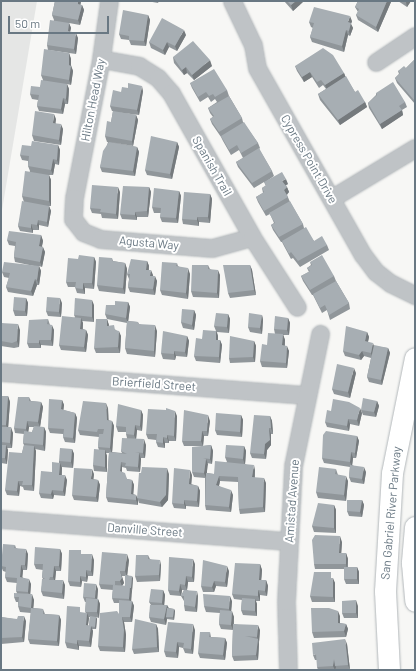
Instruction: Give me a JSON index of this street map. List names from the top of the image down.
{
  "streets": {
    "main road": ["San Gabriel River Parkway"],
    "street": [
      "Hilton Head Way",
      "Cypress Point Drive",
      "Spanish Trail",
      "Agusta Way",
      "Brierfield Street",
      "Amistad Avenue",
      "Danville Street"
    ]
  },
  "crossings": [
    ["Hilton Head Way", "Spanish Trail"],
    ["Hilton Head Way", "Agusta Way"],
    ["Spanish Trail", "Agusta Way"],
    ["Brierfield Street", "Amistad Avenue"],
    ["Amistad Avenue", "Danville Street"]
  ],
  "scale_bar": "50 m"
}
